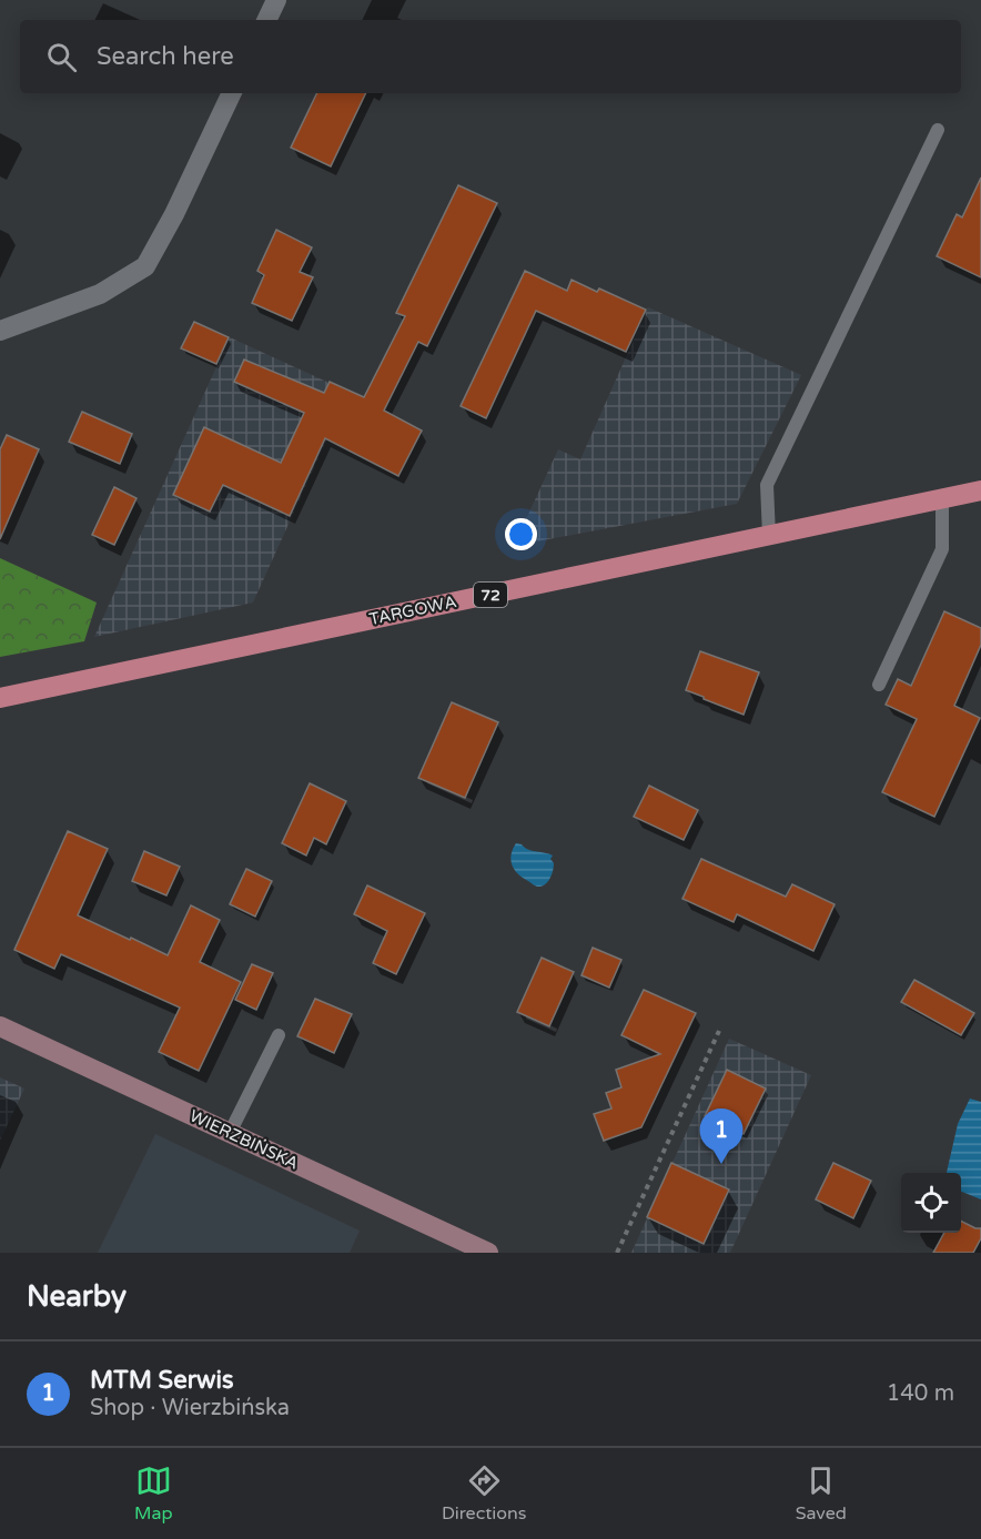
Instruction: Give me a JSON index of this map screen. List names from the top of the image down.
{
  "streets": {
    "main road": ["72", "TARGOWA"],
    "street": ["WIERZBIŃSKA"]
  },
  "page": {
    "search": "Search here",
    "pins": "1",
    "heading": "Nearby",
    "list": [
      {
        "mark": "1",
        "name": "MTM Serwis",
        "note": "Shop · Wierzbińska",
        "value": "140 m"
      }
    ],
    "nav": ["Map", "Directions", "Saved"]
  }
}
